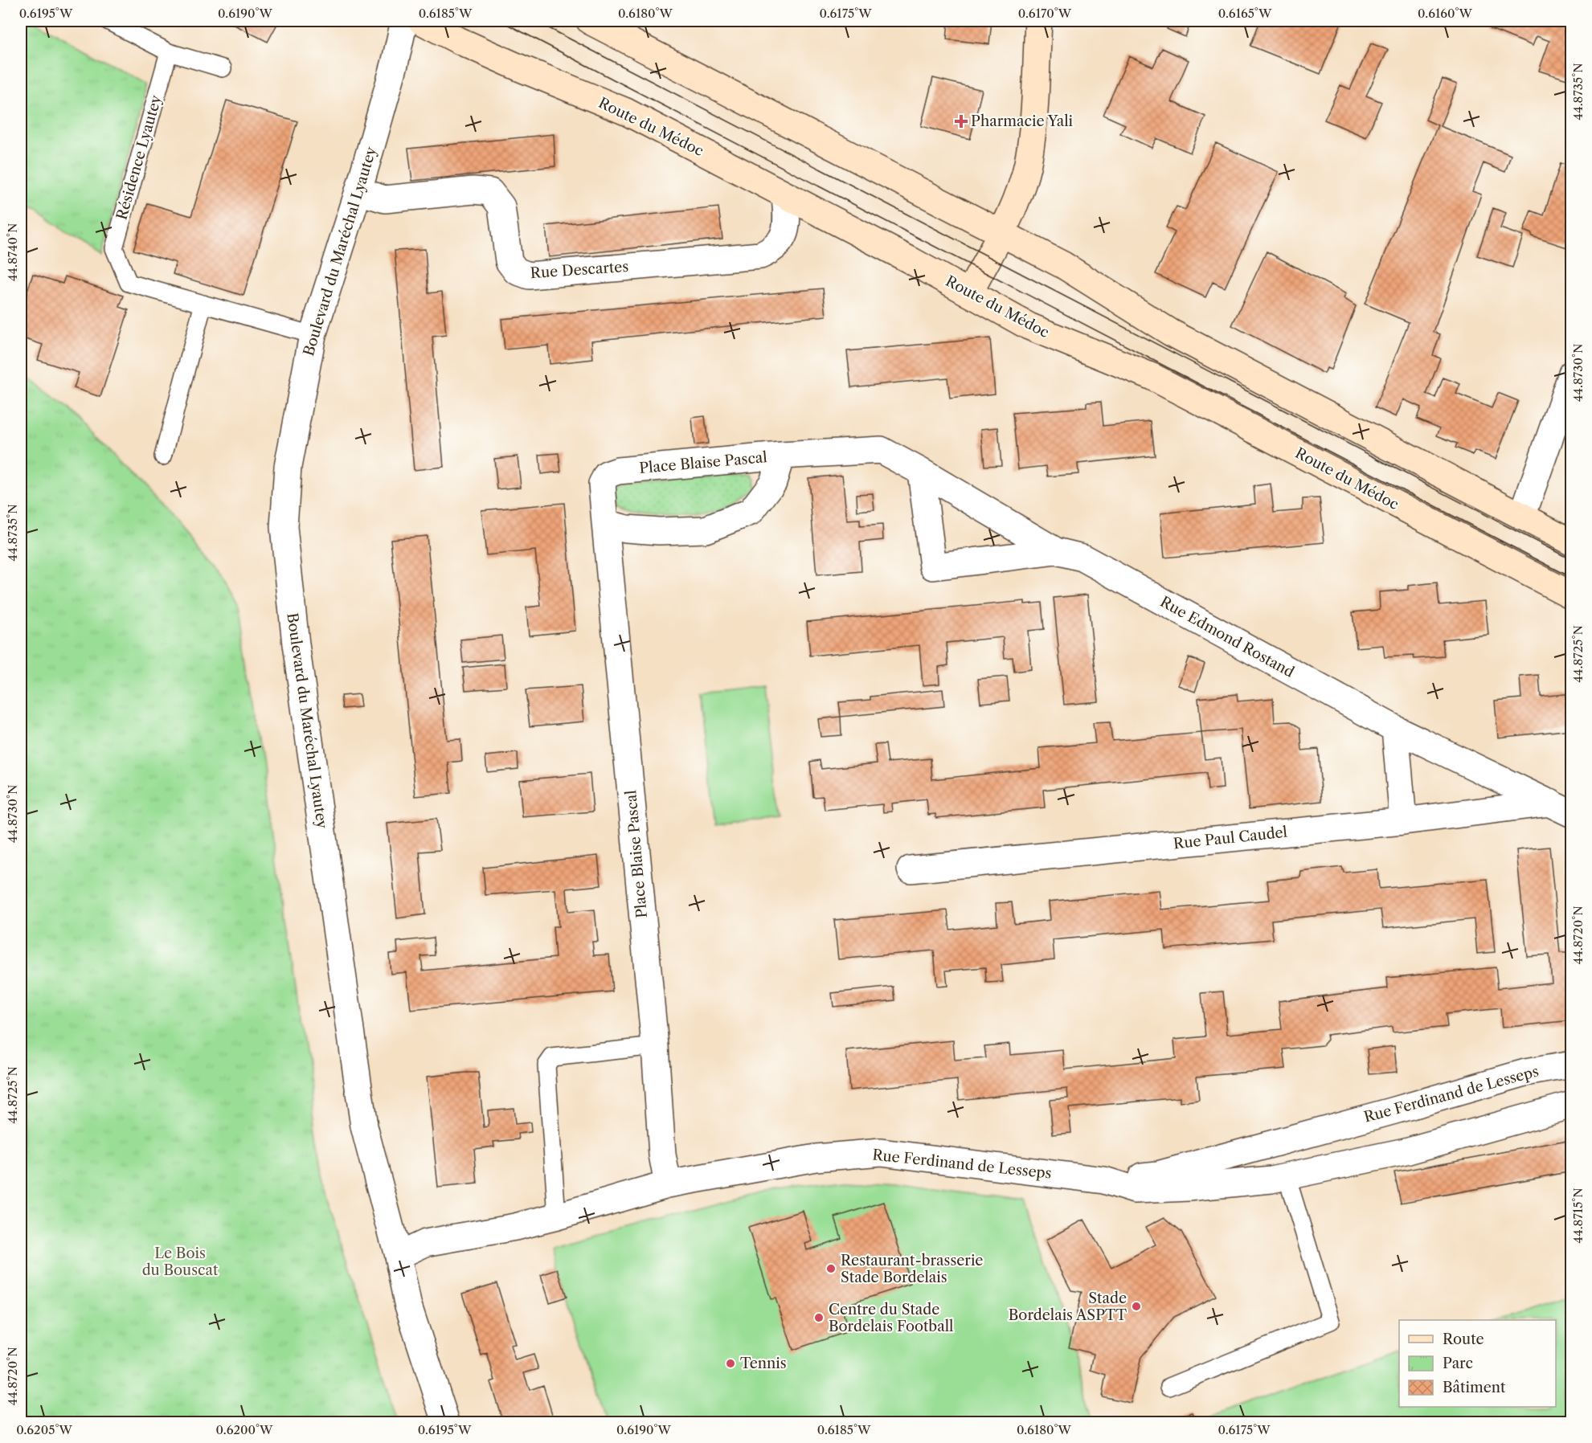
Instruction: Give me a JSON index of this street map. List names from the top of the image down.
{
  "streets": {
    "main road": ["Route du Médoc"],
    "street": [
      "Boulevard du Maréchal Lyautey",
      "Rue Descartes",
      "Place Blaise Pascal",
      "Rue Edmond Rostand",
      "Rue Paul Caudel",
      "Rue Ferdinand de Lesseps"
    ],
    "lane": ["Résidence Lyautey"]
  },
  "crossings": [
    ["Route du Médoc", "Rue Descartes"],
    ["Résidence Lyautey", "Boulevard du Maréchal Lyautey"],
    ["Boulevard du Maréchal Lyautey", "Rue Descartes"],
    ["Boulevard du Maréchal Lyautey", "Rue Ferdinand de Lesseps"],
    ["Place Blaise Pascal", "Rue Edmond Rostand"],
    ["Place Blaise Pascal", "Rue Ferdinand de Lesseps"],
    ["Rue Edmond Rostand", "Rue Paul Caudel"]
  ],
  "parks": ["Le Bois du Bouscat"],
  "places": {
    "health": ["Pharmacie Yali"],
    "other": [
      "Restaurant-brasserie Stade Bordelais",
      "Stade Bordelais ASPTT",
      "Centre du Stade Bordelais Football",
      "Tennis"
    ]
  },
  "legend": ["Route", "Parc", "Bâtiment"],
  "coordinates": [
    "0.6195°W",
    "0.6190°W",
    "0.6185°W",
    "0.6180°W",
    "0.6175°W",
    "0.6170°W",
    "0.6165°W",
    "0.6160°W",
    "44.8735°N",
    "44.8740°N",
    "44.8730°N",
    "44.8725°N",
    "44.8720°N",
    "44.8715°N",
    "0.6205°W",
    "0.6200°W"
  ]
}
